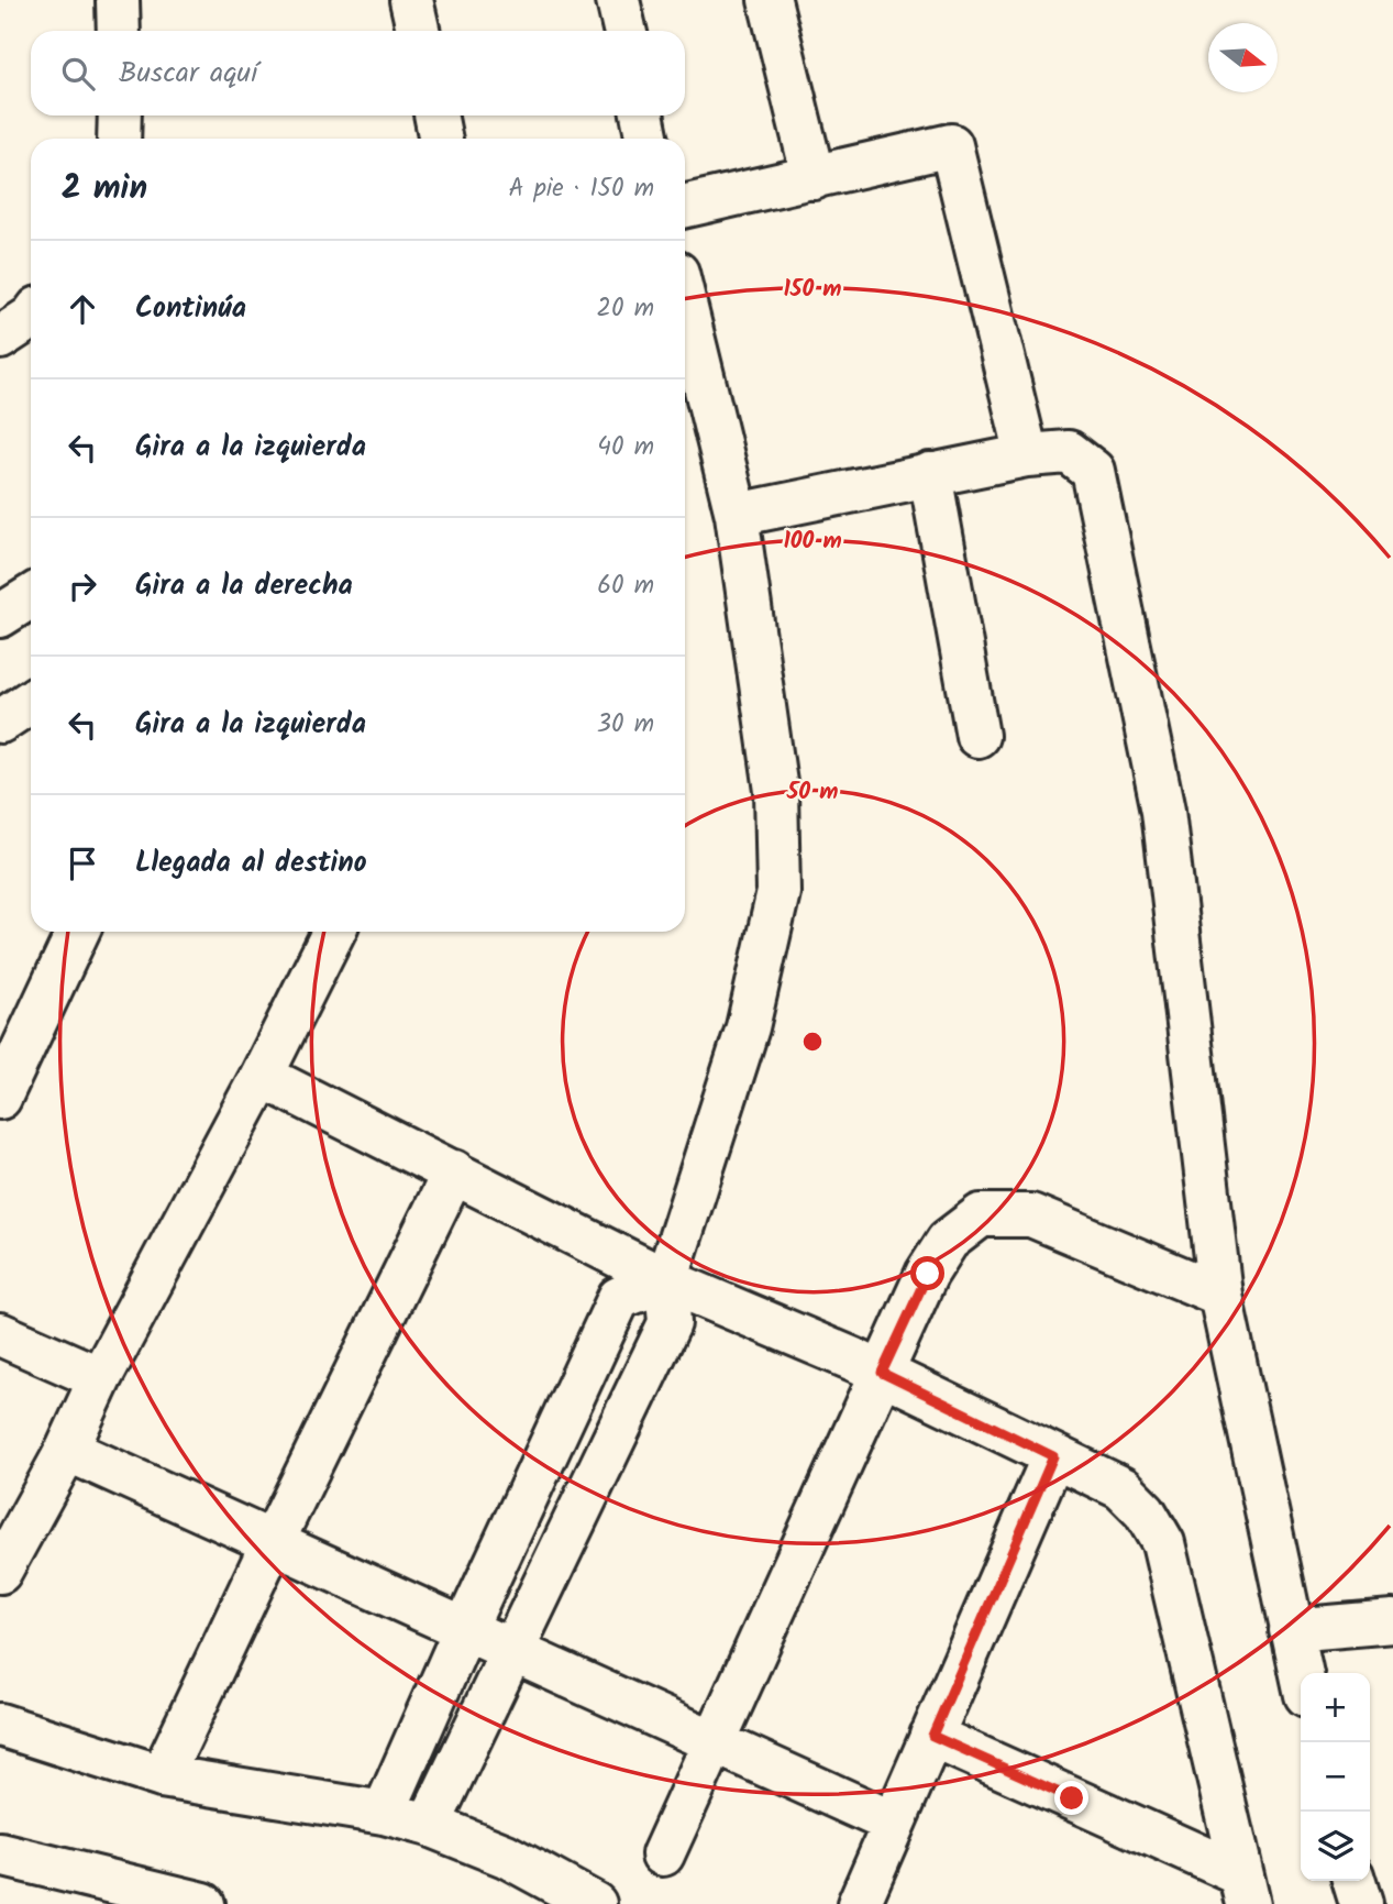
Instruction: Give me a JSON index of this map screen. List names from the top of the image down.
{
  "north": "right",
  "page": {
    "search": "Buscar aquí",
    "heading": ["2 min", "A pie · 150 m"],
    "list": [
      ["Continúa", "20 m"],
      ["Gira a la izquierda", "40 m"],
      ["Gira a la derecha", "60 m"],
      ["Gira a la izquierda", "30 m"],
      "Llegada al destino"
    ],
    "map_buttons": ["+", "−"]
  },
  "rings": ["150 m", "100 m", "50 m"]
}
